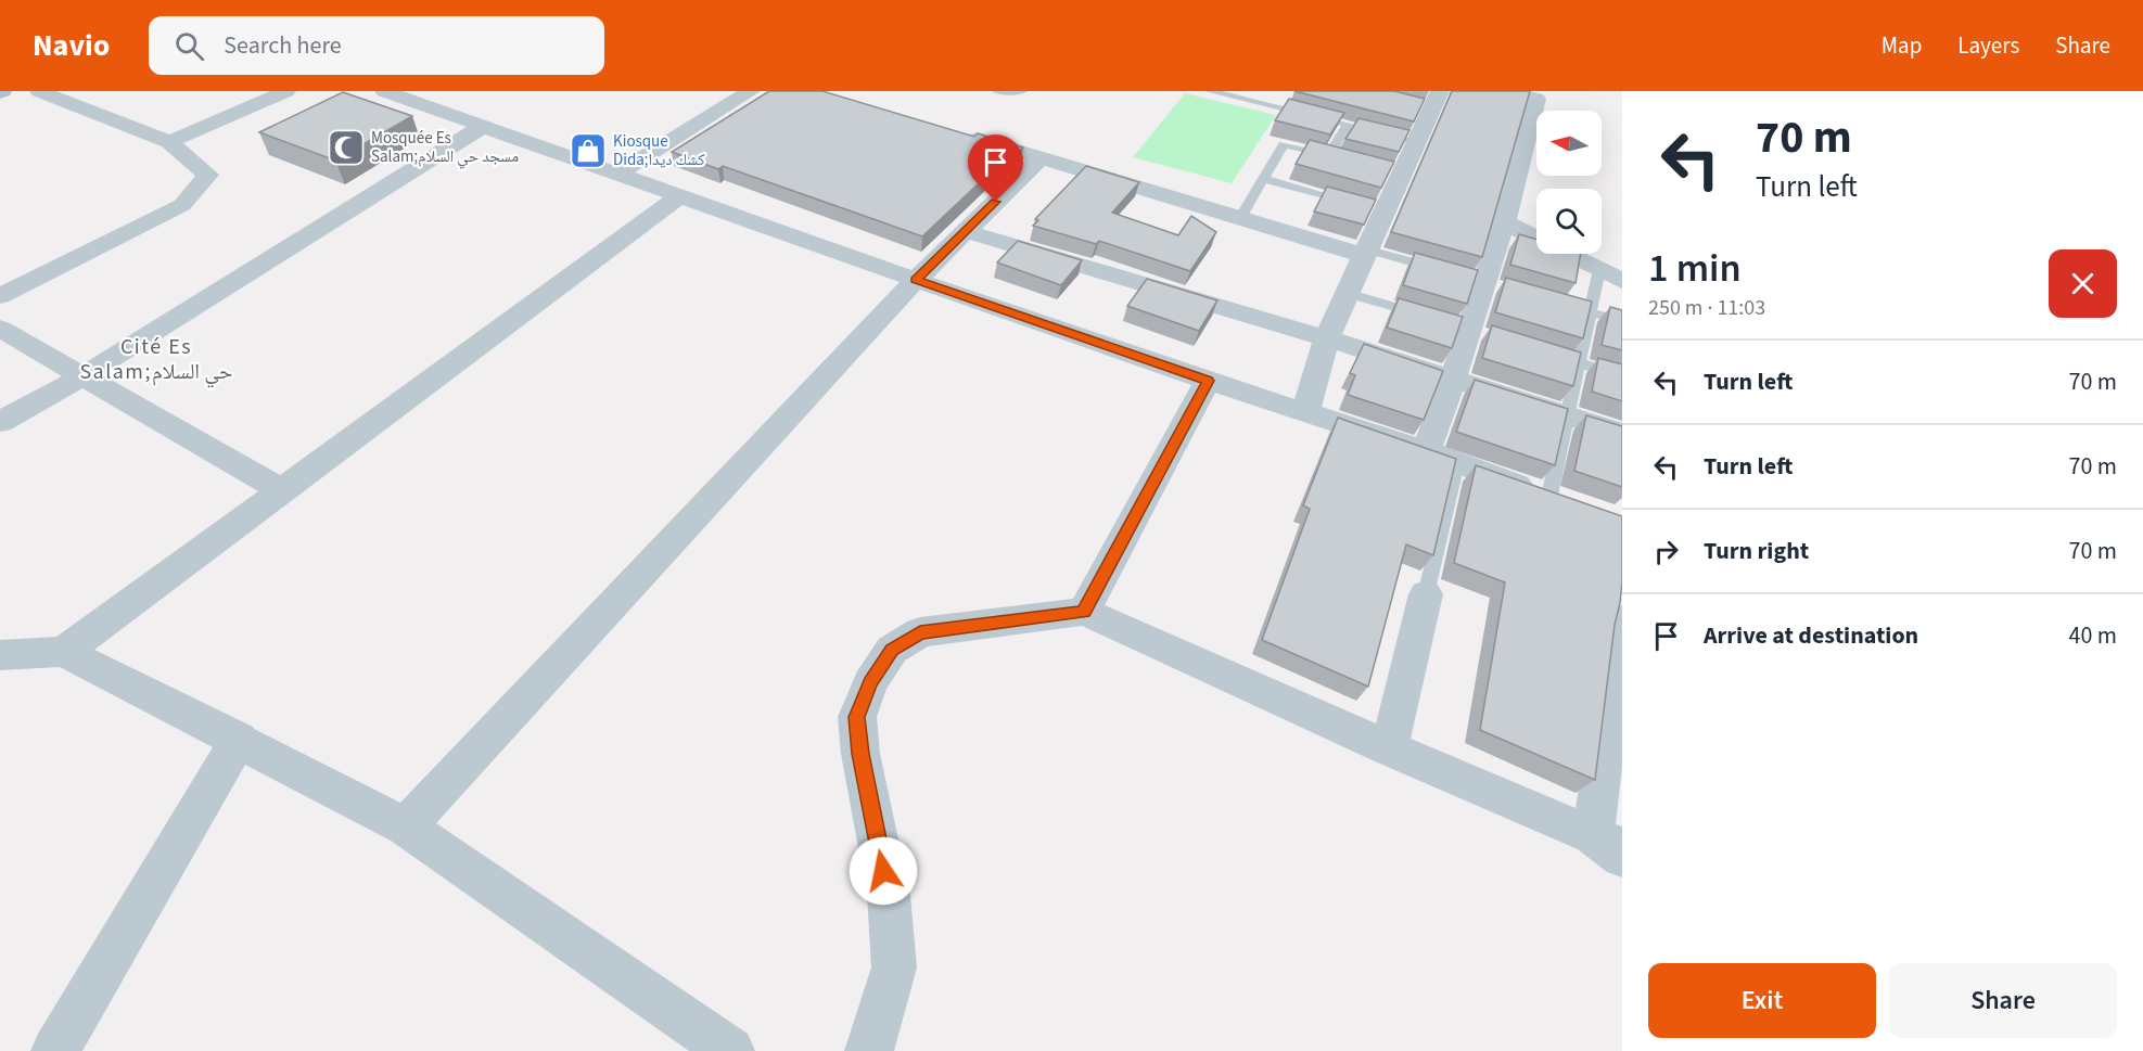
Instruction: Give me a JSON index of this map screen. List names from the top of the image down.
{
  "districts": ["Cité Es Salam;حي السلام"],
  "places": {
    "mosque": ["Mosquée Es Salam;مسجد حي السلام"],
    "shop": ["Kiosque Dida;كشك ديدا"]
  },
  "north": "left",
  "page": {
    "header": "Navio",
    "search": "Search here",
    "nav": ["Map", "Layers", "Share"],
    "turn": ["70 m", "Turn left"],
    "heading": ["1 min", "250 m · 11:03"],
    "list": [
      {
        "name": "Turn left",
        "value": "70 m"
      },
      {
        "name": "Turn left",
        "value": "70 m"
      },
      {
        "name": "Turn right",
        "value": "70 m"
      },
      {
        "name": "Arrive at destination",
        "value": "40 m"
      }
    ],
    "buttons": ["Exit", "Share"]
  }
}
